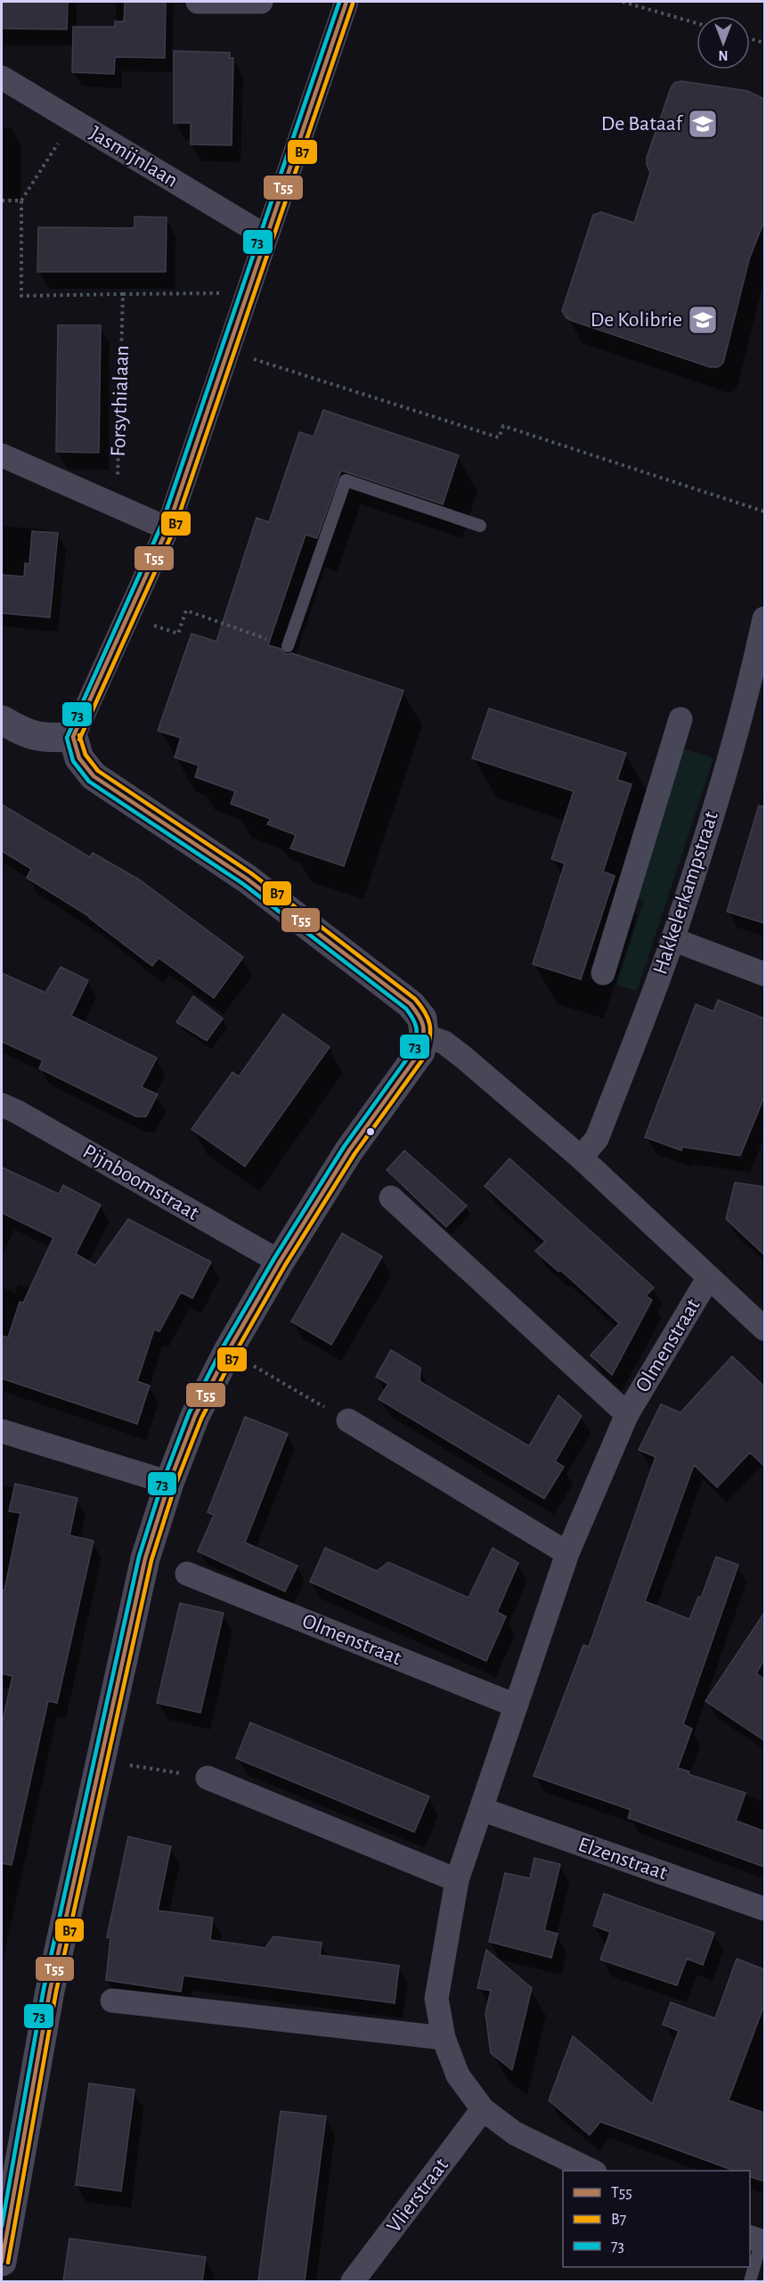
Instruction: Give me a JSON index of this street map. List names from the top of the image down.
{
  "streets": {
    "street": [
      "Jasmijnlaan",
      "Hakkelerkampstraat",
      "Pijnboomstraat",
      "Olmenstraat",
      "Elzenstraat",
      "Vlierstraat"
    ],
    "path": ["Forsythialaan"]
  },
  "crossings": [
    ["Olmenstraat", "Elzenstraat"],
    ["Olmenstraat", "Vlierstraat"]
  ],
  "places": {
    "school or university": ["De Bataaf", "De Kolibrie"]
  },
  "lines": ["transit line T55", "transit line 73", "transit line B7"],
  "legend": ["T55", "B7", "73"],
  "north": "bottom"
}
